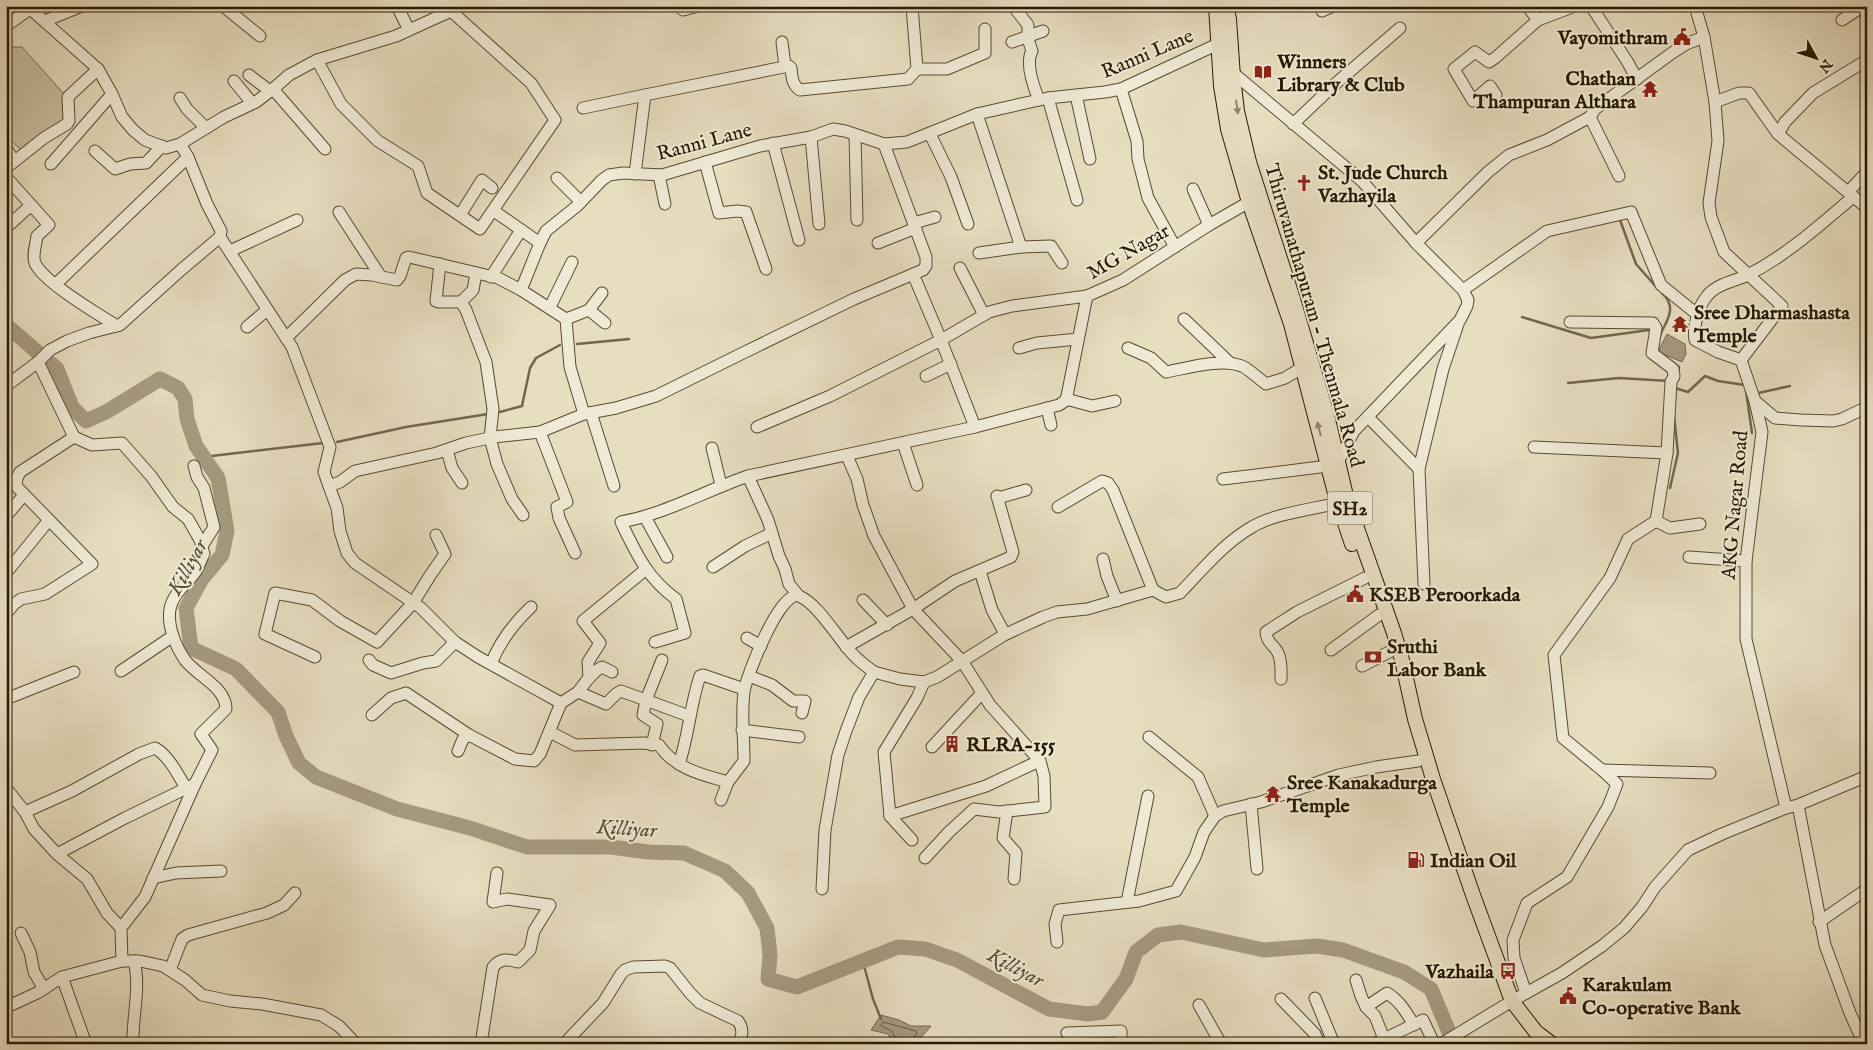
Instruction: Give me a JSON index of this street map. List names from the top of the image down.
{
  "streets": {
    "main road": ["Thiruvanathapuram - Thenmala Road", "SH2"],
    "street": ["Ranni Lane", "MG Nagar", "AKG Nagar Road"]
  },
  "crossings": [
    ["Ranni Lane", "Thiruvanathapuram - Thenmala Road"],
    ["MG Nagar", "Thiruvanathapuram - Thenmala Road"]
  ],
  "water": ["Killiyar"],
  "places": {
    "public building": ["Vayomithram", "KSEB Peroorkada", "Karakulam Co-operative Bank"],
    "library": ["Winners Library & Club"],
    "temple": ["Chathan Thampuran Althara", "Sree Dharmashasta Temple", "Sree Kanakadurga Temple"],
    "church": ["St. Jude Church Vazhayila"],
    "bank": ["Sruthi Labor Bank"],
    "building": ["RLRA-155"],
    "fuel station": ["Indian Oil"],
    "bus stop": ["Vazhaila"]
  },
  "north": "bottom right"
}
